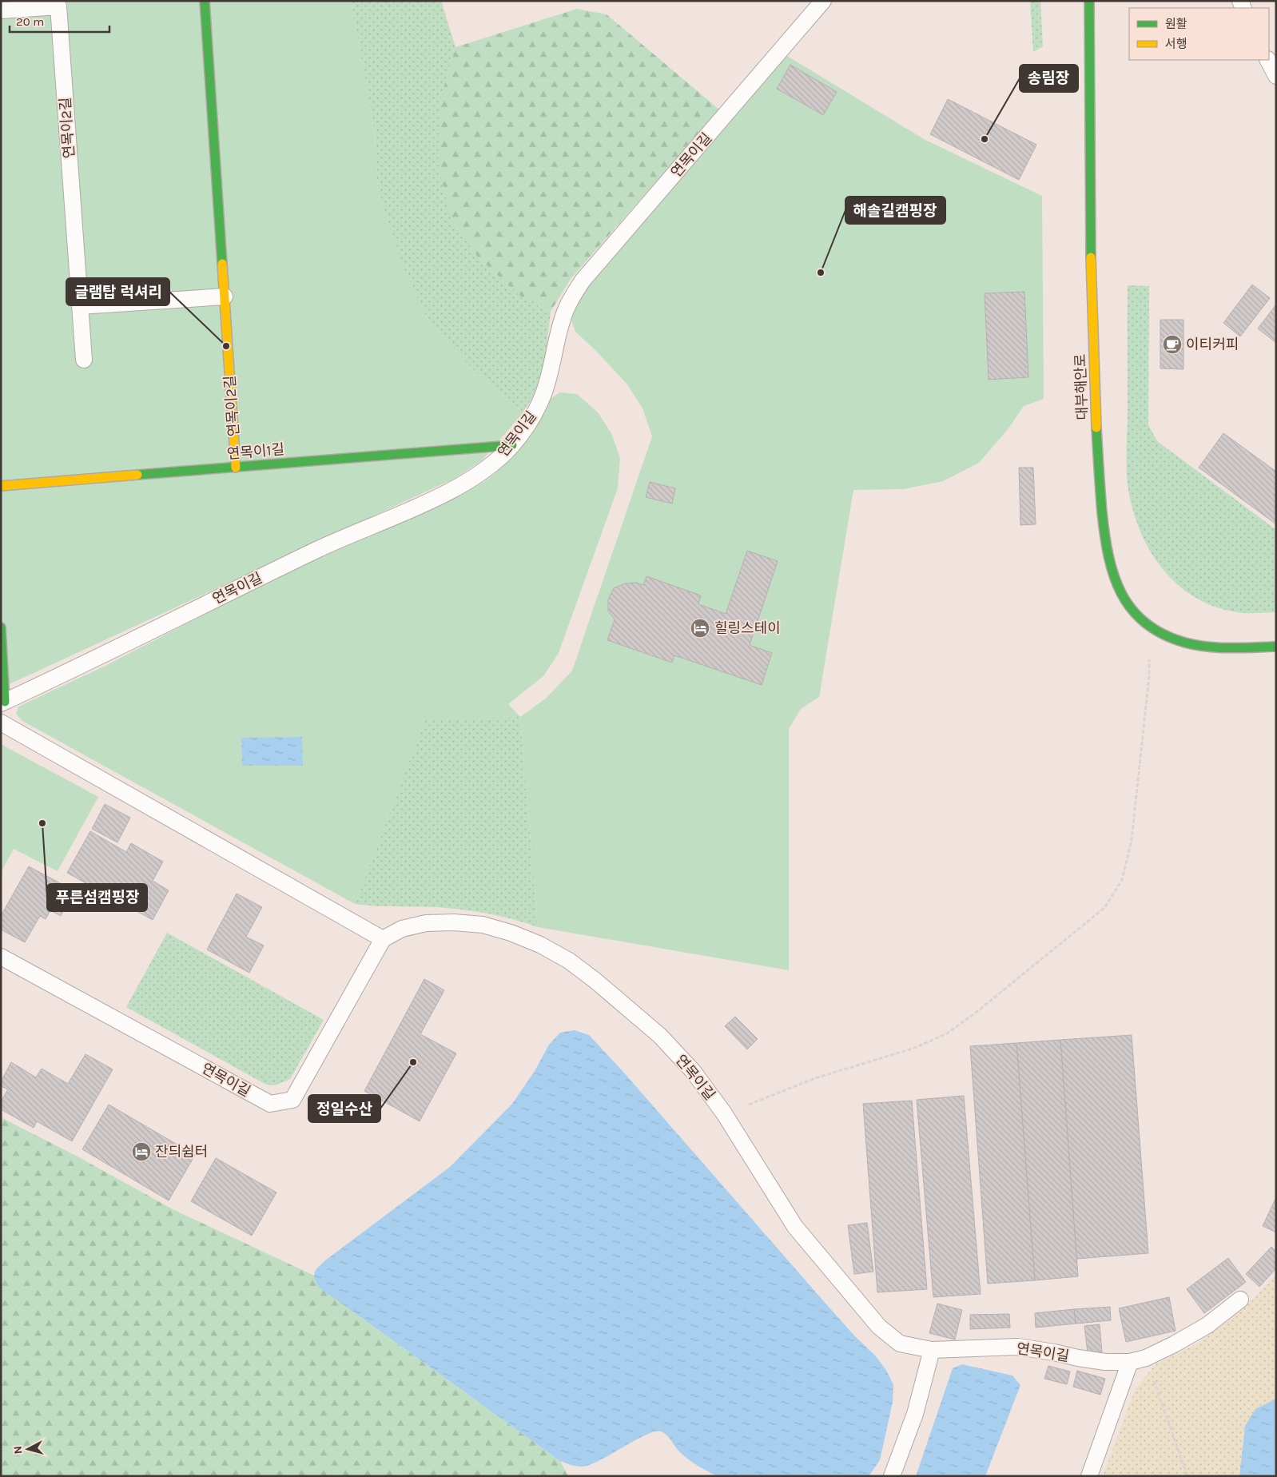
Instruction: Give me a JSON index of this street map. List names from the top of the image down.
{
  "streets": {
    "street": ["연목이2길", "대부해안로", "연목이1길"],
    "lane": ["연목이길"]
  },
  "crossings": [
    ["연목이2길", "연목이1길"],
    ["연목이길", "연목이1길"]
  ],
  "places": {
    "other": [
      "송림장",
      "해솔길캠핑장",
      "글램탑 럭셔리",
      "푸른섬캠핑장",
      "정일수산"
    ],
    "cafe": ["이티커피"],
    "hotel": ["힐링스테이", "잔듸쉼터"]
  },
  "legend": ["원활", "서행"],
  "scale_bar": "20 m",
  "north": "left"
}
